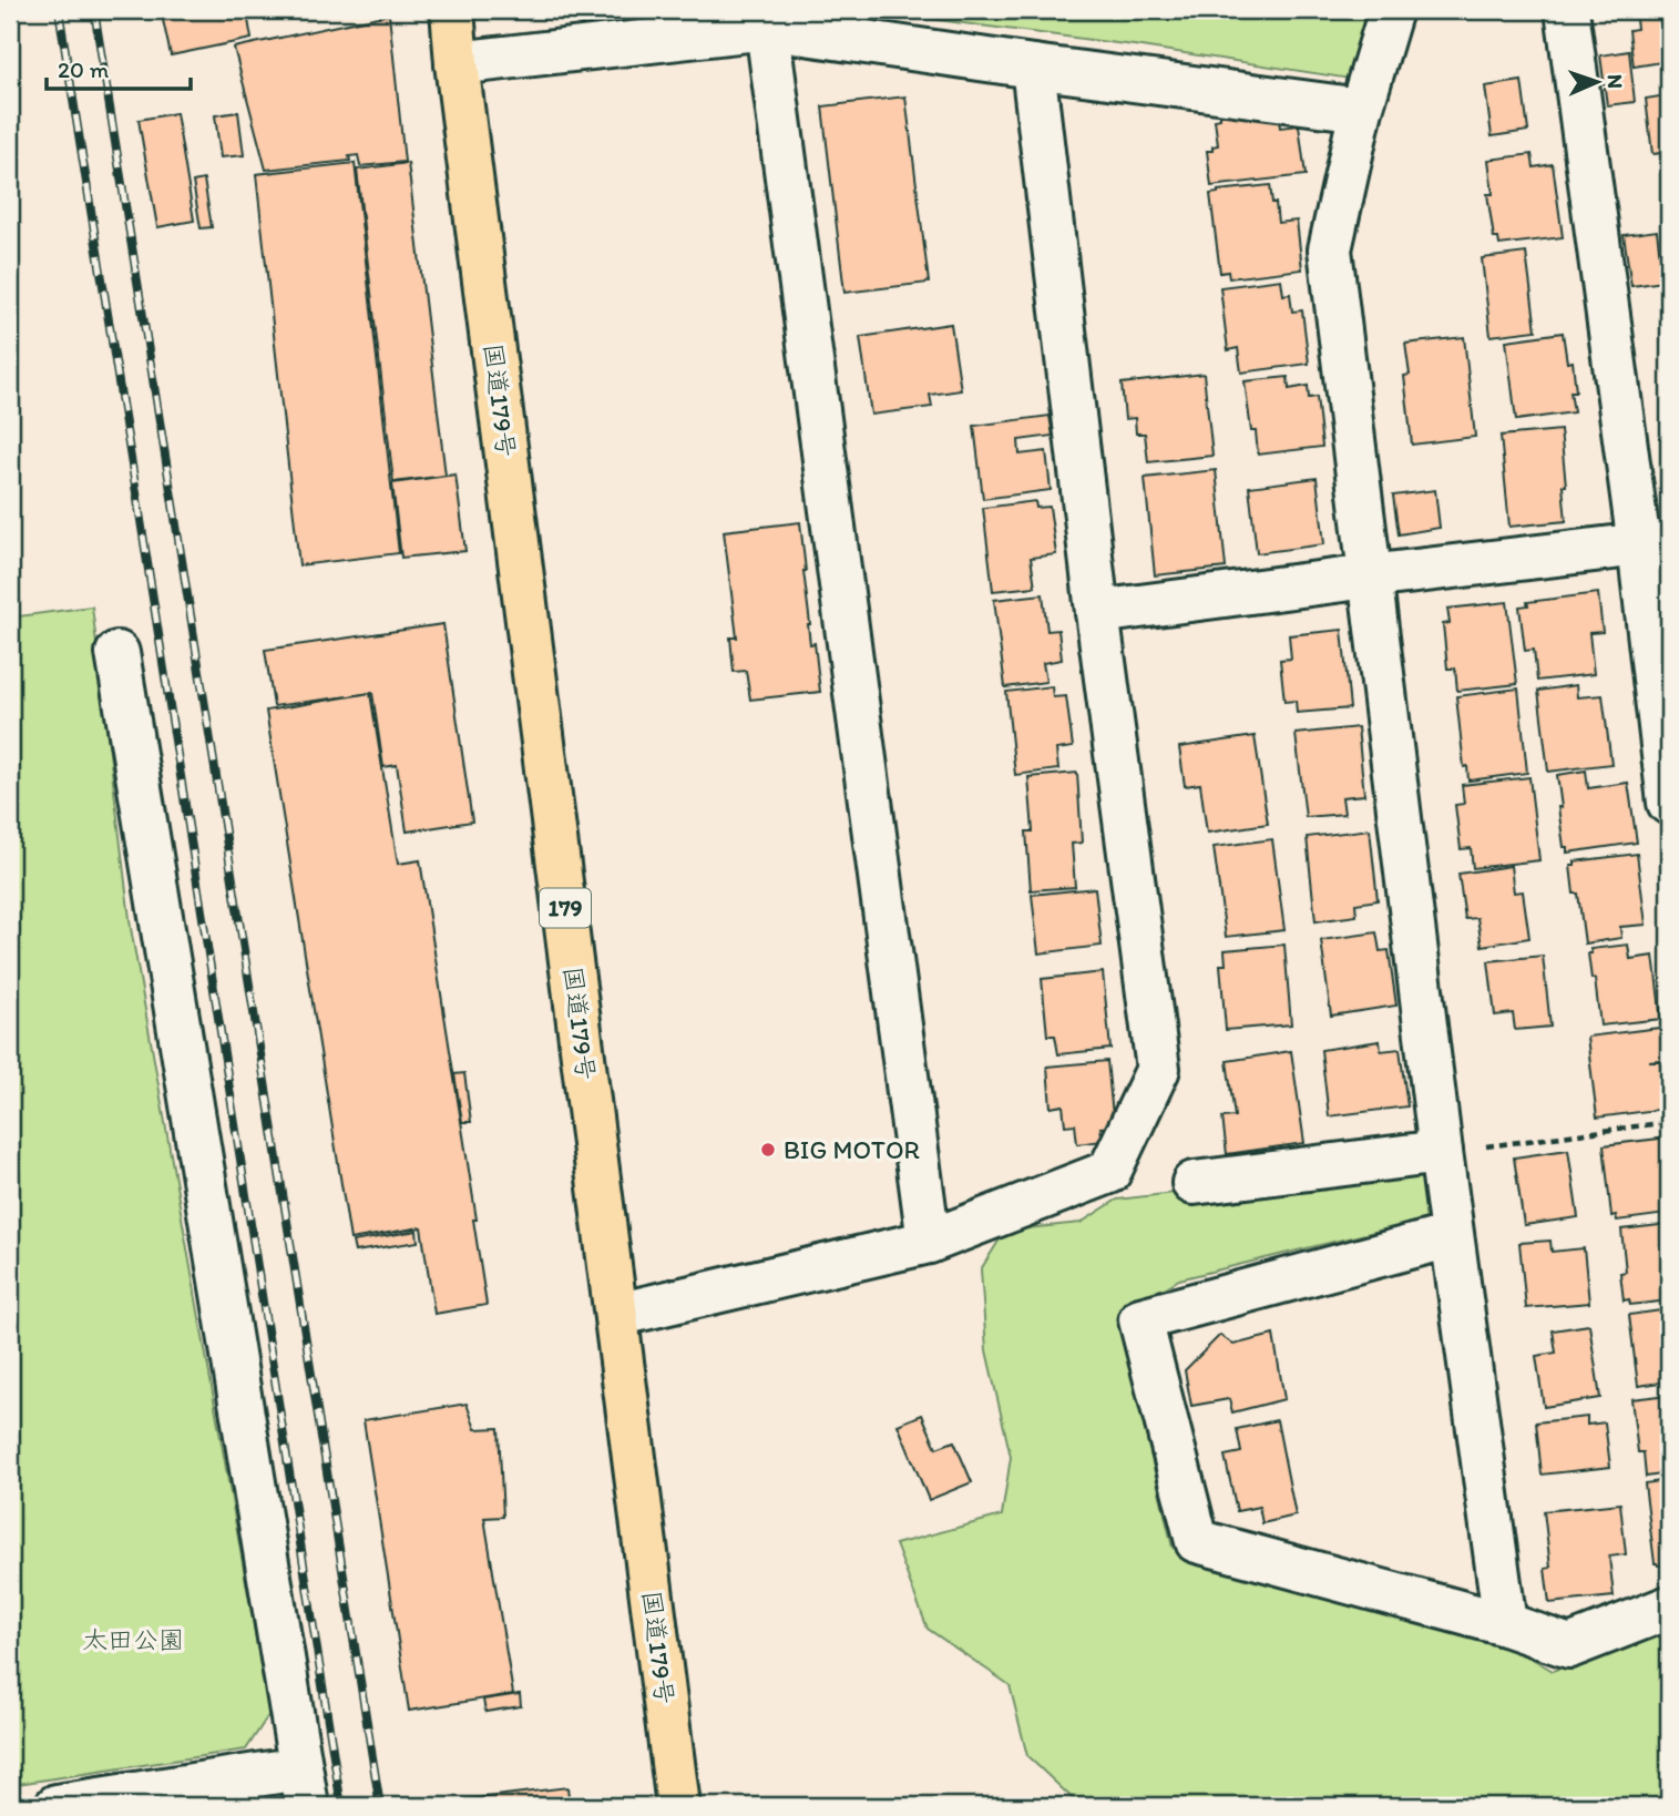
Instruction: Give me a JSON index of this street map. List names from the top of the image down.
{
  "streets": {
    "highway": ["国道179号", "179"]
  },
  "parks": ["太田公園"],
  "places": ["BIG MOTOR"],
  "scale_bar": "20 m",
  "north": "right"
}
